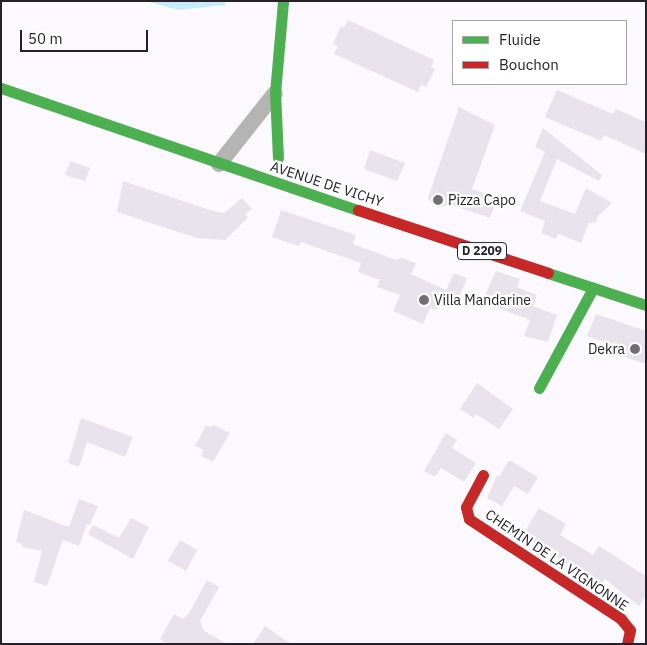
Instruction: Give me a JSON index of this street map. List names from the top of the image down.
{
  "streets": {
    "main road": ["AVENUE DE VICHY", "D 2209", "CHEMIN DE LA VIGNONNE"]
  },
  "places": ["Pizza Capo", "Villa Mandarine", "Dekra"],
  "legend": ["Fluide", "Bouchon"],
  "scale_bar": "50 m"
}
